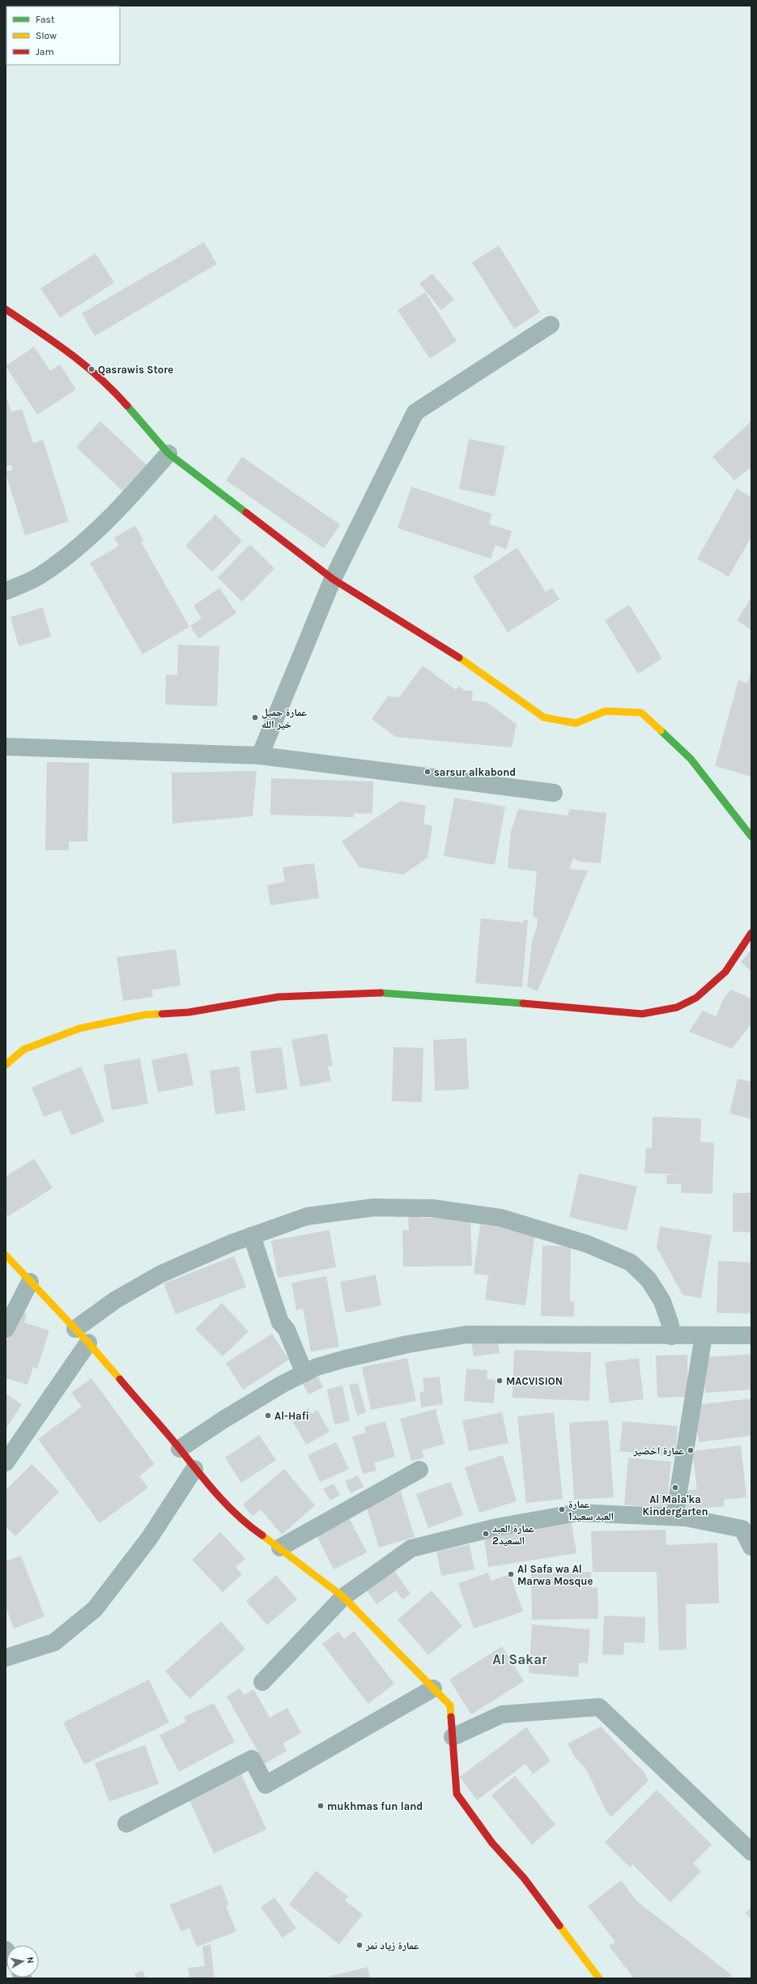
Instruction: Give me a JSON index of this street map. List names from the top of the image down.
{
  "districts": ["Al Sakar"],
  "places": [
    "Qasrawis Store",
    "عمارة جميل خير الله",
    "sarsur alkabond",
    "MACVISION",
    "Al-Hafi",
    "عمارة اخضير",
    "Al Mala'ka Kindergarten",
    "عمارة العبد سعيد1",
    "عمارة العبد السعيد2",
    "Al Safa wa Al Marwa Mosque",
    "mukhmas fun land",
    "عمارة زياد نمر"
  ],
  "legend": ["Fast", "Slow", "Jam"],
  "north": "right"
}
